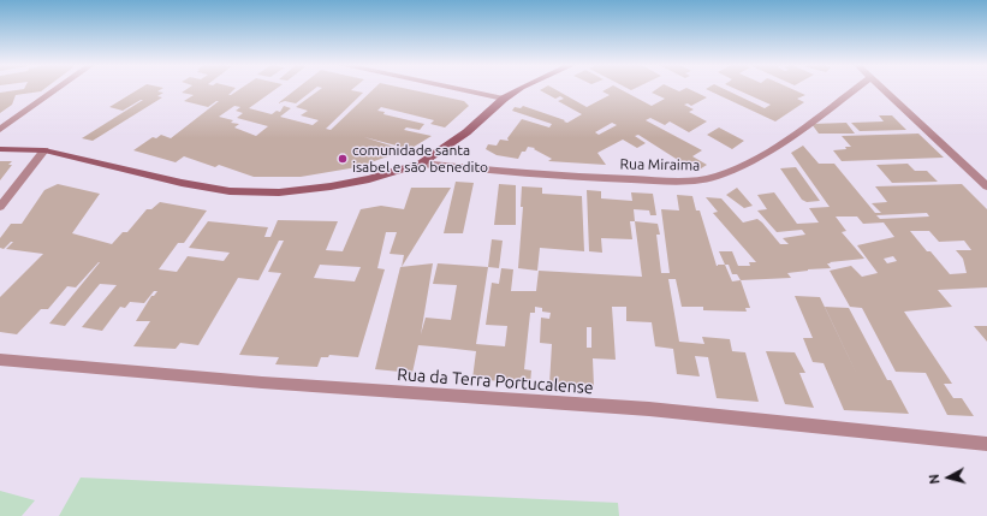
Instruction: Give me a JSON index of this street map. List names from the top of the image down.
{
  "streets": {
    "street": ["Rua Miraima", "Rua da Terra Portucalense"]
  },
  "places": ["comunidade santa isabel e são benedito"],
  "north": "left"
}
